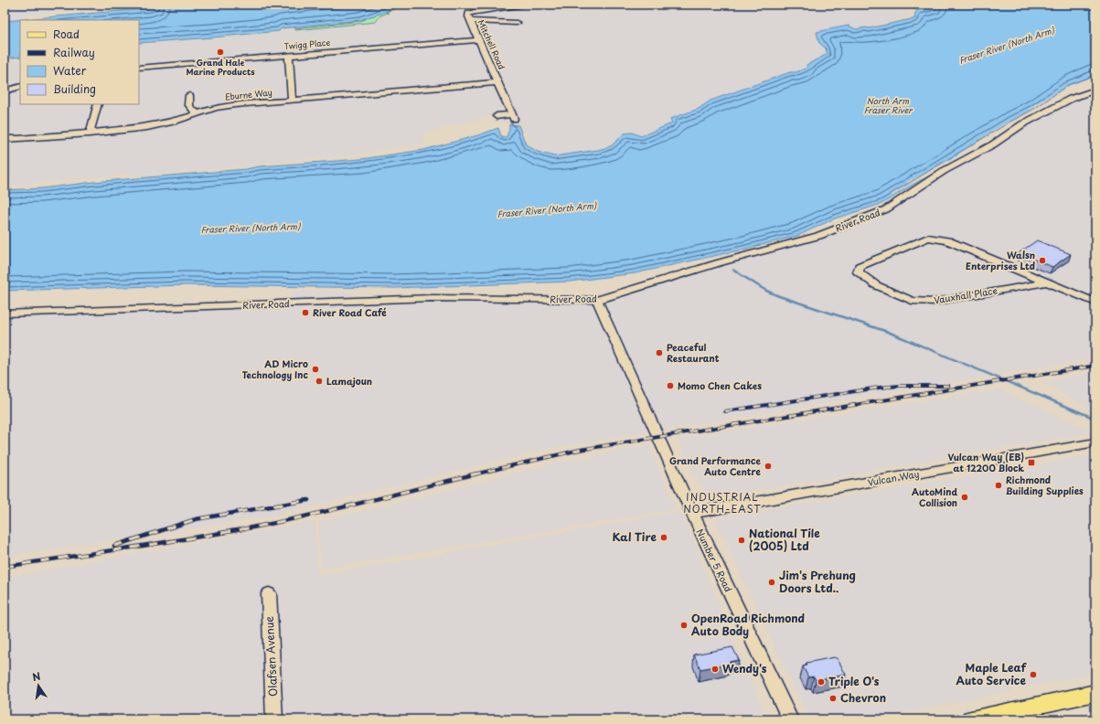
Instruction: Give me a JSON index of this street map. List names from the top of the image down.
{
  "streets": {
    "street": [
      "Twigg Place",
      "Mitchell Road",
      "Eburne Way",
      "River Road",
      "Vauxhall Place",
      "Vulcan Way",
      "Number 5 Road",
      "Olafsen Avenue"
    ]
  },
  "crossings": [
    ["Twigg Place", "Mitchell Road"],
    ["Mitchell Road", "Eburne Way"],
    ["River Road", "Number 5 Road"],
    ["Vulcan Way", "Number 5 Road"]
  ],
  "districts": ["INDUSTRIAL NORTH-EAST"],
  "water": ["Fraser River (North Arm)", "North Arm Fraser River"],
  "places": {
    "other": [
      "Grand Hale Marine Products",
      "Walsn Enterprises Ltd",
      "River Road Café",
      "Peaceful Restaurant",
      "AD Micro Technology Inc",
      "Lamajoun",
      "Momo Chen Cakes",
      "Grand Performance Auto Centre",
      "Richmond Building Supplies",
      "AutoMind Collision",
      "Kal Tire",
      "National Tile (2005) Ltd",
      "Jim's Prehung Doors Ltd..",
      "OpenRoad Richmond Auto Body",
      "Wendy's",
      "Maple Leaf Auto Service",
      "Triple O's",
      "Chevron"
    ],
    "transit": ["Vulcan Way (EB) at 12200 Block"]
  },
  "legend": [
    "Road",
    "Railway",
    "Water",
    "Building"
  ],
  "north": "top"
}
